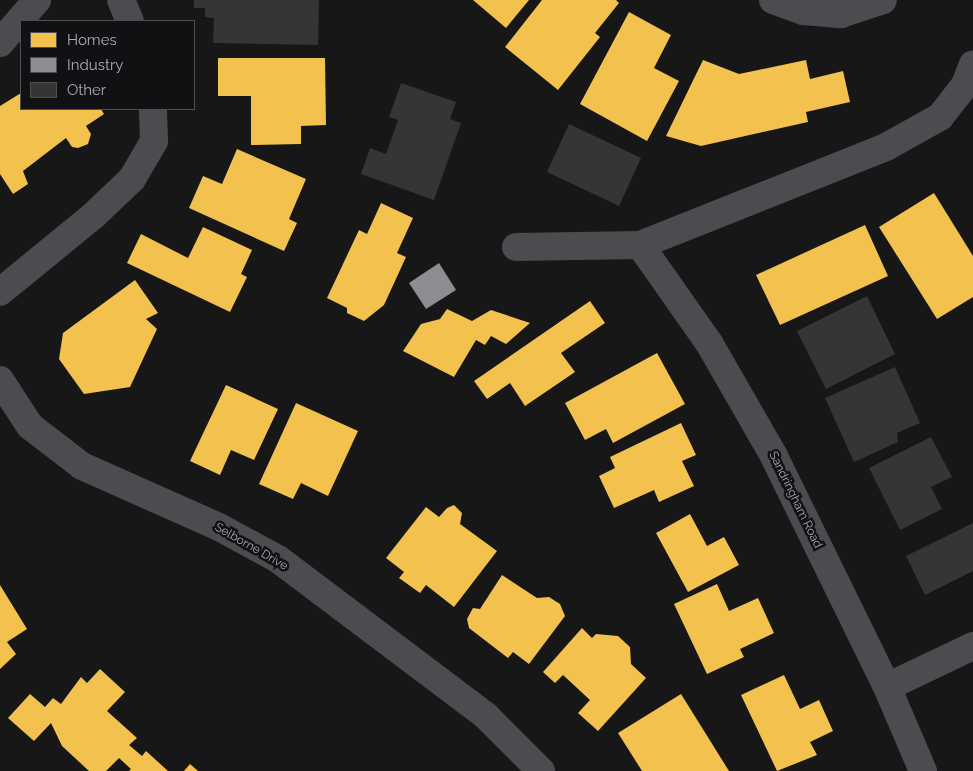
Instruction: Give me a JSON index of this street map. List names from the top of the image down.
{
  "streets": {
    "street": ["Sandringham Road", "Selborne Drive"]
  },
  "legend": ["Homes", "Industry", "Other"]
}
